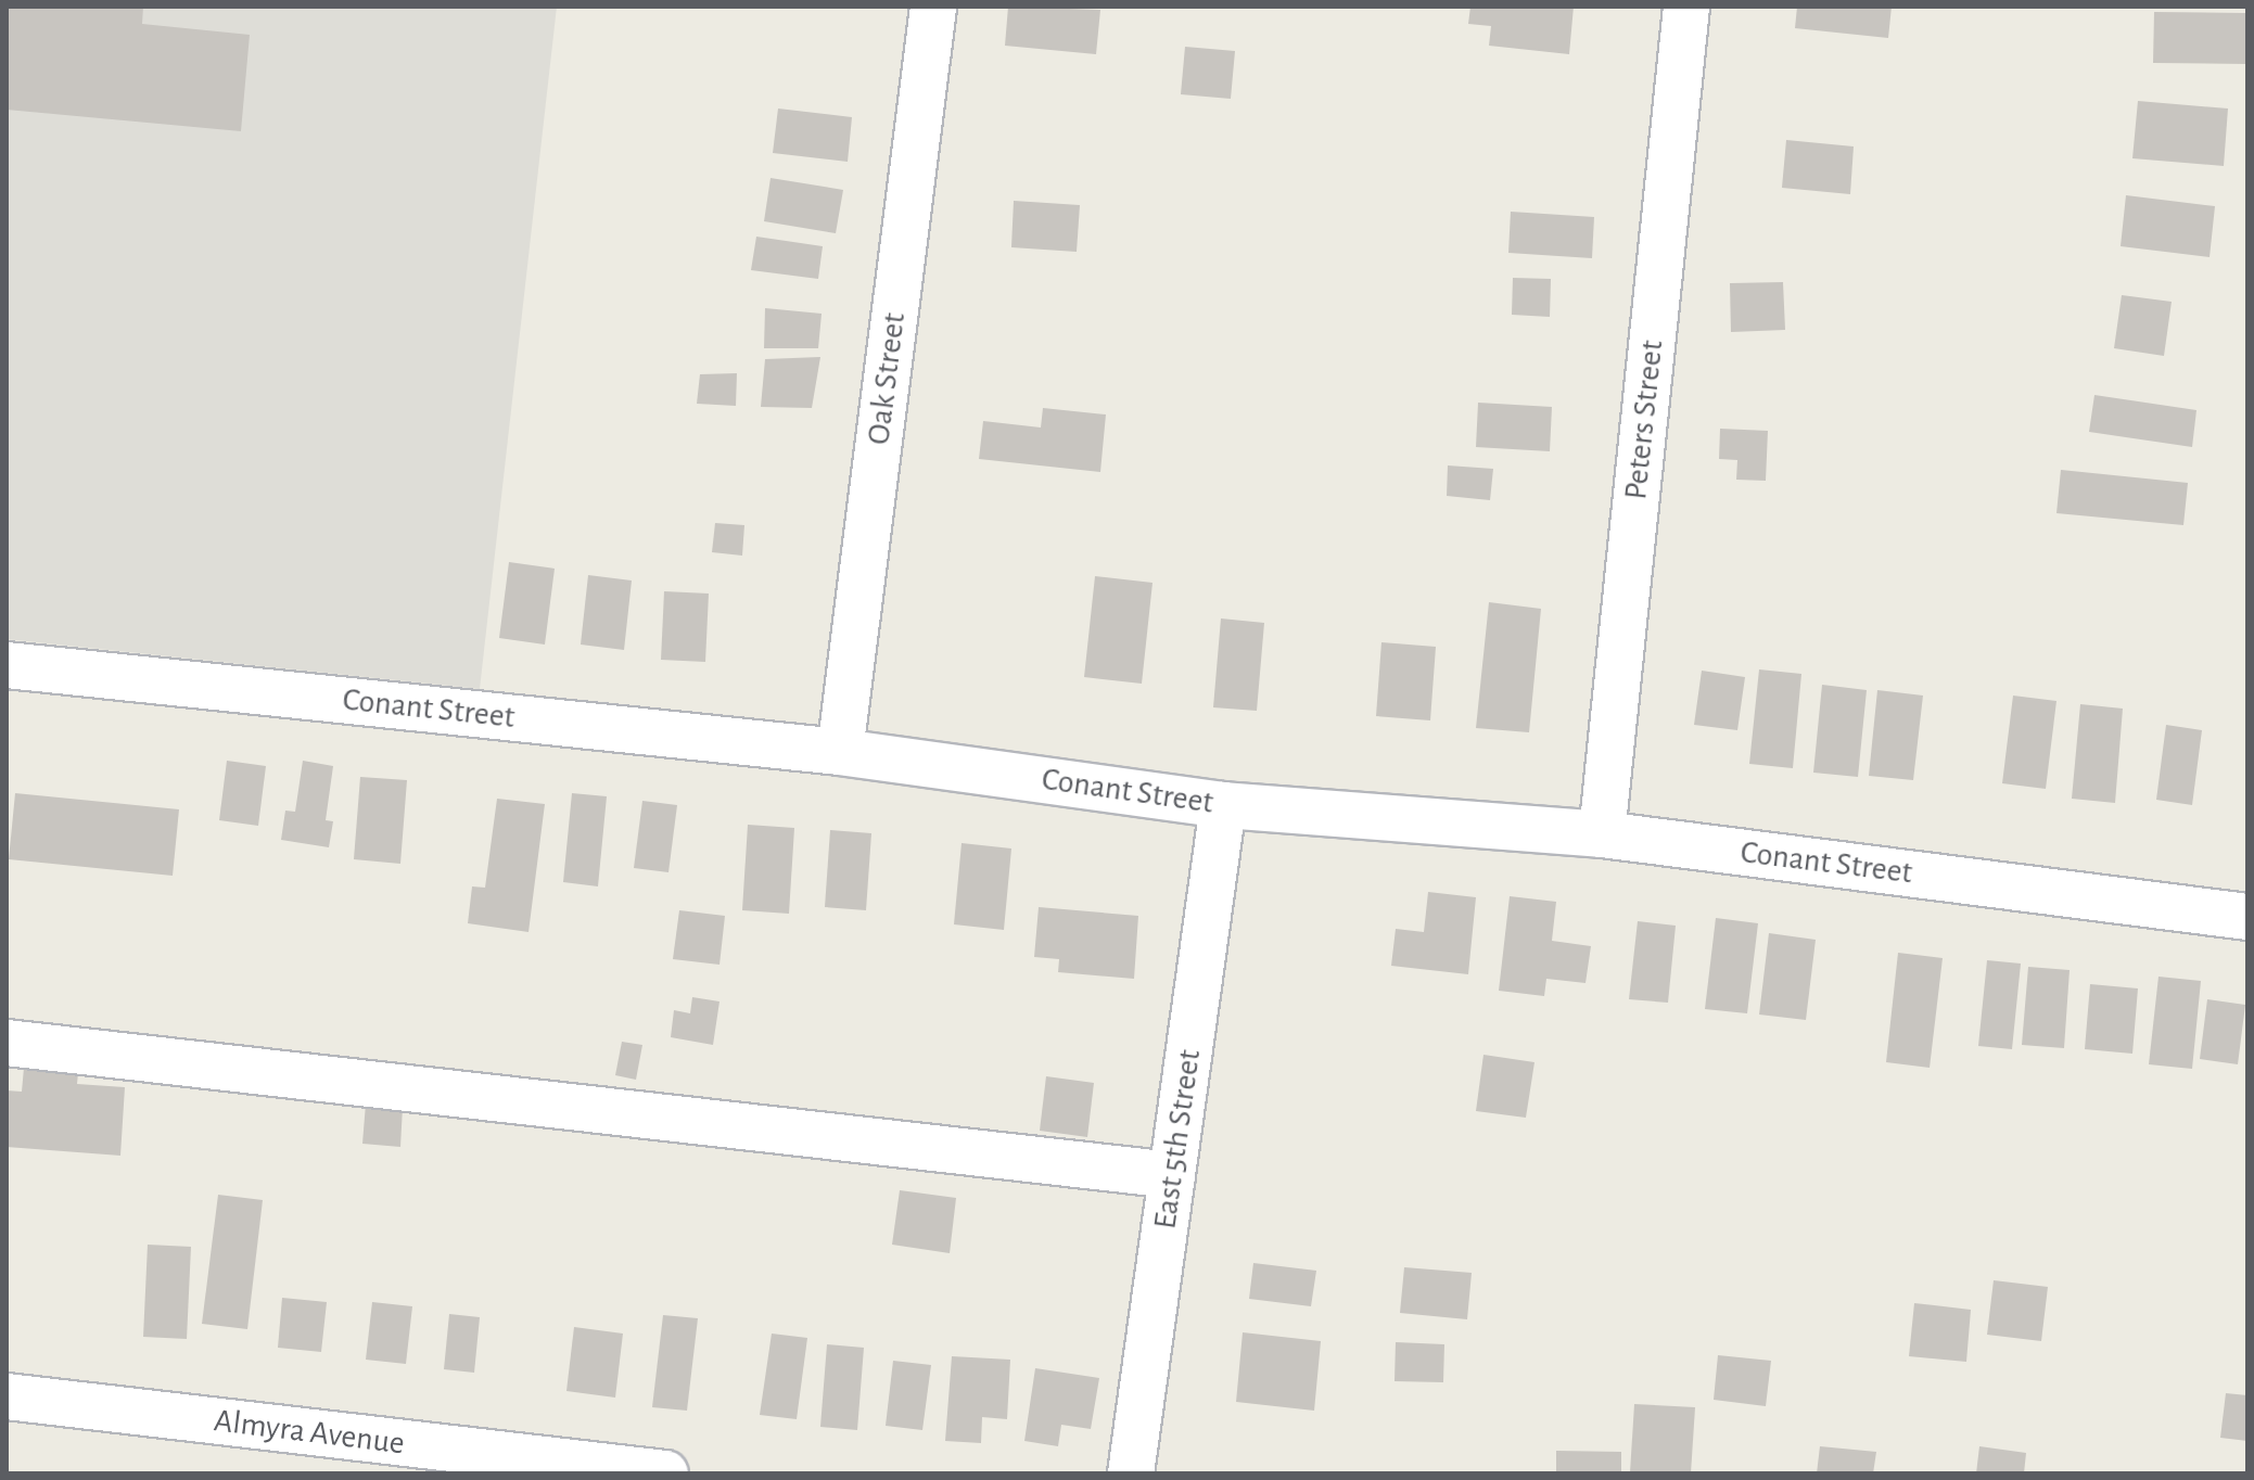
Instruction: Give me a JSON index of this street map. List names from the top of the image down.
{
  "streets": {
    "street": [
      "Oak Street",
      "Peters Street",
      "Conant Street",
      "East 5th Street",
      "Almyra Avenue"
    ]
  },
  "crossings": [
    ["Oak Street", "Conant Street"],
    ["Peters Street", "Conant Street"],
    ["Conant Street", "East 5th Street"]
  ]
}
